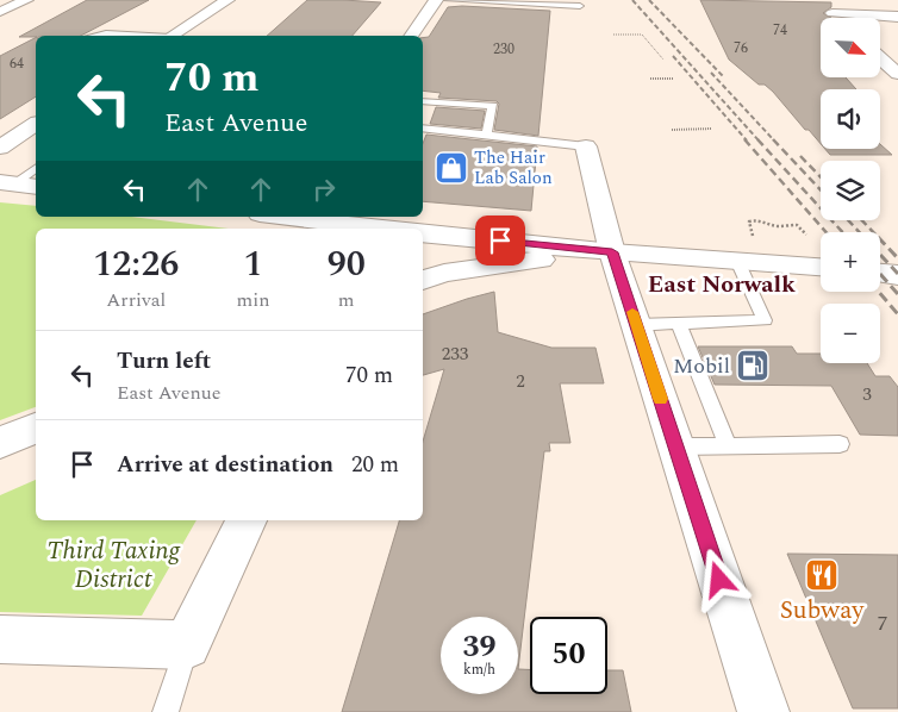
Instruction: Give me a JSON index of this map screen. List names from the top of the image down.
{
  "districts": ["East Norwalk"],
  "parks": ["Third Taxing District"],
  "places": {
    "shop": ["The Hair Lab Salon"],
    "fuel station": ["Mobil"],
    "restaurant": ["Subway"]
  },
  "house_numbers": [
    "74",
    "76",
    "230",
    "64",
    "233",
    "2",
    "3",
    "7"
  ],
  "north": "bottom right",
  "page": {
    "map_buttons": ["+", "−"],
    "turn": ["70 m", "East Avenue"],
    "eta": [
      "12:26",
      "Arrival",
      "1",
      "min",
      "90",
      "m"
    ],
    "list": [
      {
        "name": "Turn left",
        "note": "East Avenue",
        "value": "70 m"
      },
      {
        "name": "Arrive at destination",
        "value": "20 m"
      }
    ],
    "speed": "39 km/h",
    "limit": "50"
  }
}
